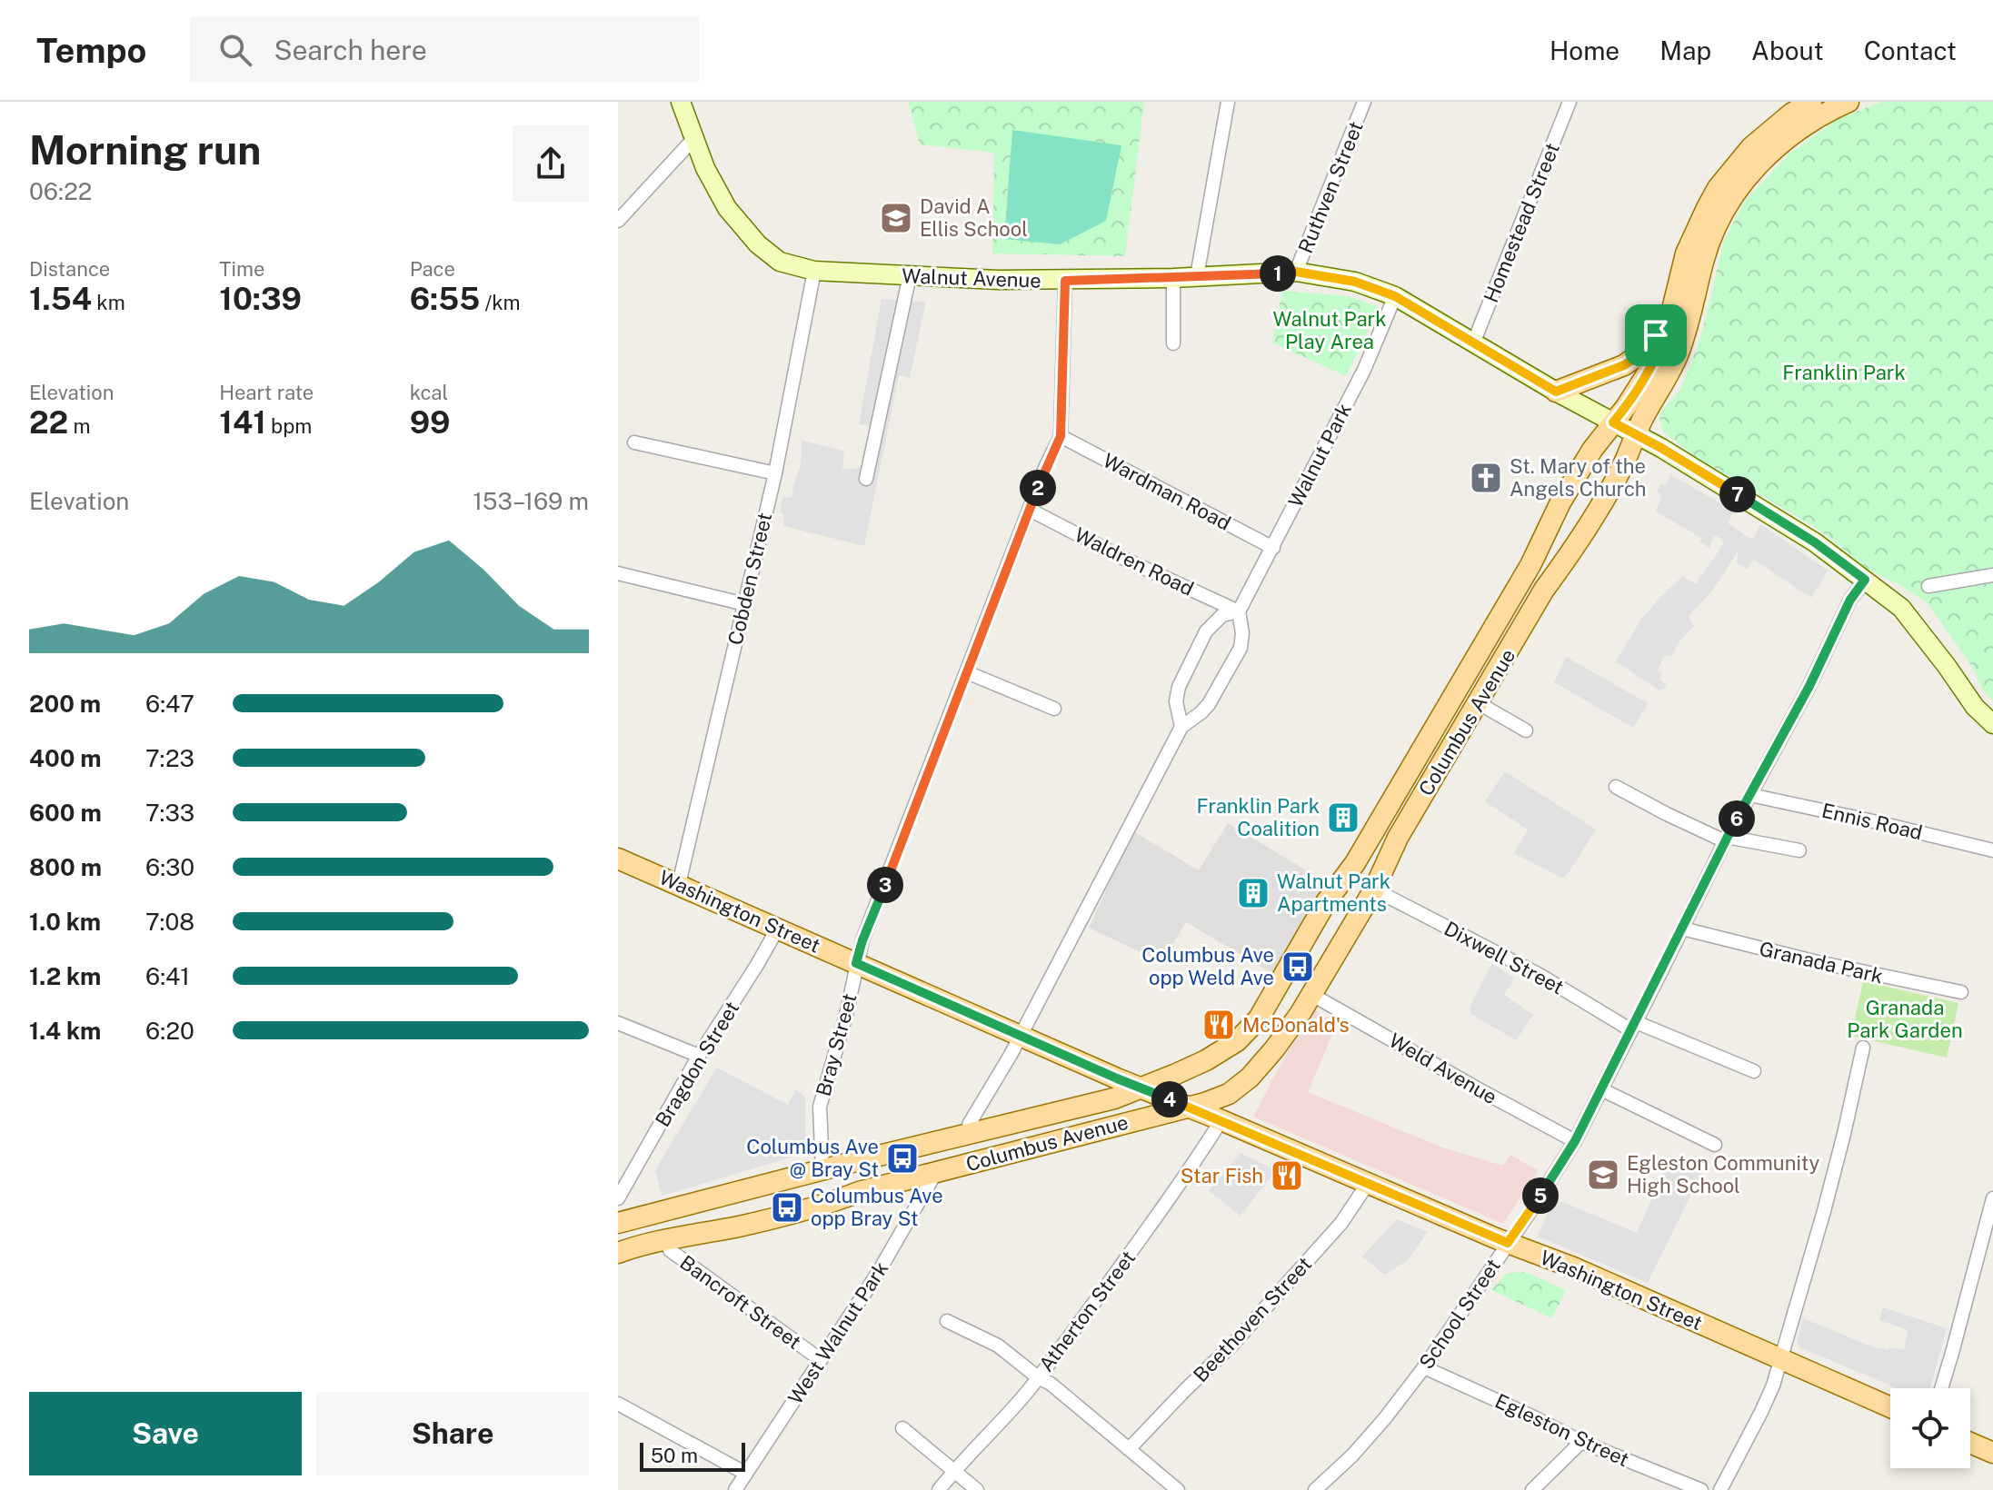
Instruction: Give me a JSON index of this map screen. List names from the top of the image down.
{
  "streets": {
    "main road": ["Columbus Avenue", "Washington Street"],
    "street": [
      "Ruthven Street",
      "Homestead Street",
      "Walnut Avenue",
      "Walnut Park",
      "Wardman Road",
      "Waldren Road",
      "Cobden Street",
      "Ennis Road",
      "Dixwell Street",
      "Granada Park",
      "Bray Street",
      "Bragdon Street",
      "Weld Avenue",
      "Bancroft Street",
      "Atherton Street",
      "School Street",
      "Beethoven Street",
      "West Walnut Park",
      "Egleston Street"
    ]
  },
  "crossings": [
    ["Ruthven Street", "Walnut Avenue"],
    ["Homestead Street", "Walnut Avenue"],
    ["Walnut Avenue", "Walnut Park"],
    ["Walnut Avenue", "Cobden Street"],
    ["Walnut Avenue", "Columbus Avenue"],
    ["Walnut Avenue", "School Street"],
    ["Walnut Park", "Wardman Road"],
    ["Walnut Park", "Waldren Road"],
    ["Wardman Road", "Bray Street"],
    ["Waldren Road", "Bray Street"],
    ["Cobden Street", "Washington Street"],
    ["Columbus Avenue", "Washington Street"],
    ["Columbus Avenue", "Dixwell Street"],
    ["Columbus Avenue", "Bray Street"],
    ["Columbus Avenue", "Weld Avenue"],
    ["Columbus Avenue", "Bancroft Street"],
    ["Columbus Avenue", "West Walnut Park"],
    ["Ennis Road", "School Street"],
    ["Washington Street", "Bray Street"],
    ["Washington Street", "Bragdon Street"],
    ["Washington Street", "Atherton Street"],
    ["Washington Street", "School Street"],
    ["Washington Street", "Beethoven Street"],
    ["Dixwell Street", "School Street"],
    ["Granada Park", "School Street"],
    ["Weld Avenue", "School Street"],
    ["Bancroft Street", "West Walnut Park"],
    ["School Street", "Egleston Street"]
  ],
  "parks": ["Walnut Park Play Area", "Franklin Park", "Granada Park Garden"],
  "places": {
    "school or university": ["David A Ellis School", "Egleston Community High School"],
    "church": ["St. Mary of the Angels Church"],
    "building": ["Franklin Park Coalition", "Walnut Park Apartments"],
    "bus stop": ["Columbus Ave opp Weld Ave", "Columbus Ave @ Bray St", "Columbus Ave opp Bray St"],
    "restaurant": ["McDonald's", "Star Fish"]
  },
  "scale_bar": "50 m",
  "page": {
    "header": "Tempo",
    "search": "Search here",
    "nav": [
      "Home",
      "Map",
      "About",
      "Contact"
    ],
    "heading": ["Morning run", "06:22"],
    "stats": [
      ["Distance", "1.54 km"],
      ["Time", "10:39"],
      ["Pace", "6:55 /km"],
      ["Elevation", "22 m"],
      ["Heart rate", "141 bpm"],
      ["kcal", "99"]
    ],
    "pins": [
      "1",
      "2",
      "7",
      "6",
      "3",
      "4",
      "5"
    ],
    "chart": ["Elevation", "153–169 m"],
    "list": [
      {
        "name": "200 m",
        "note": "6:47"
      },
      {
        "name": "400 m",
        "note": "7:23"
      },
      {
        "name": "600 m",
        "note": "7:33"
      },
      {
        "name": "800 m",
        "note": "6:30"
      },
      {
        "name": "1.0 km",
        "note": "7:08"
      },
      {
        "name": "1.2 km",
        "note": "6:41"
      },
      {
        "name": "1.4 km",
        "note": "6:20"
      }
    ],
    "buttons": ["Save", "Share"],
    "scale": "50 m"
  }
}
